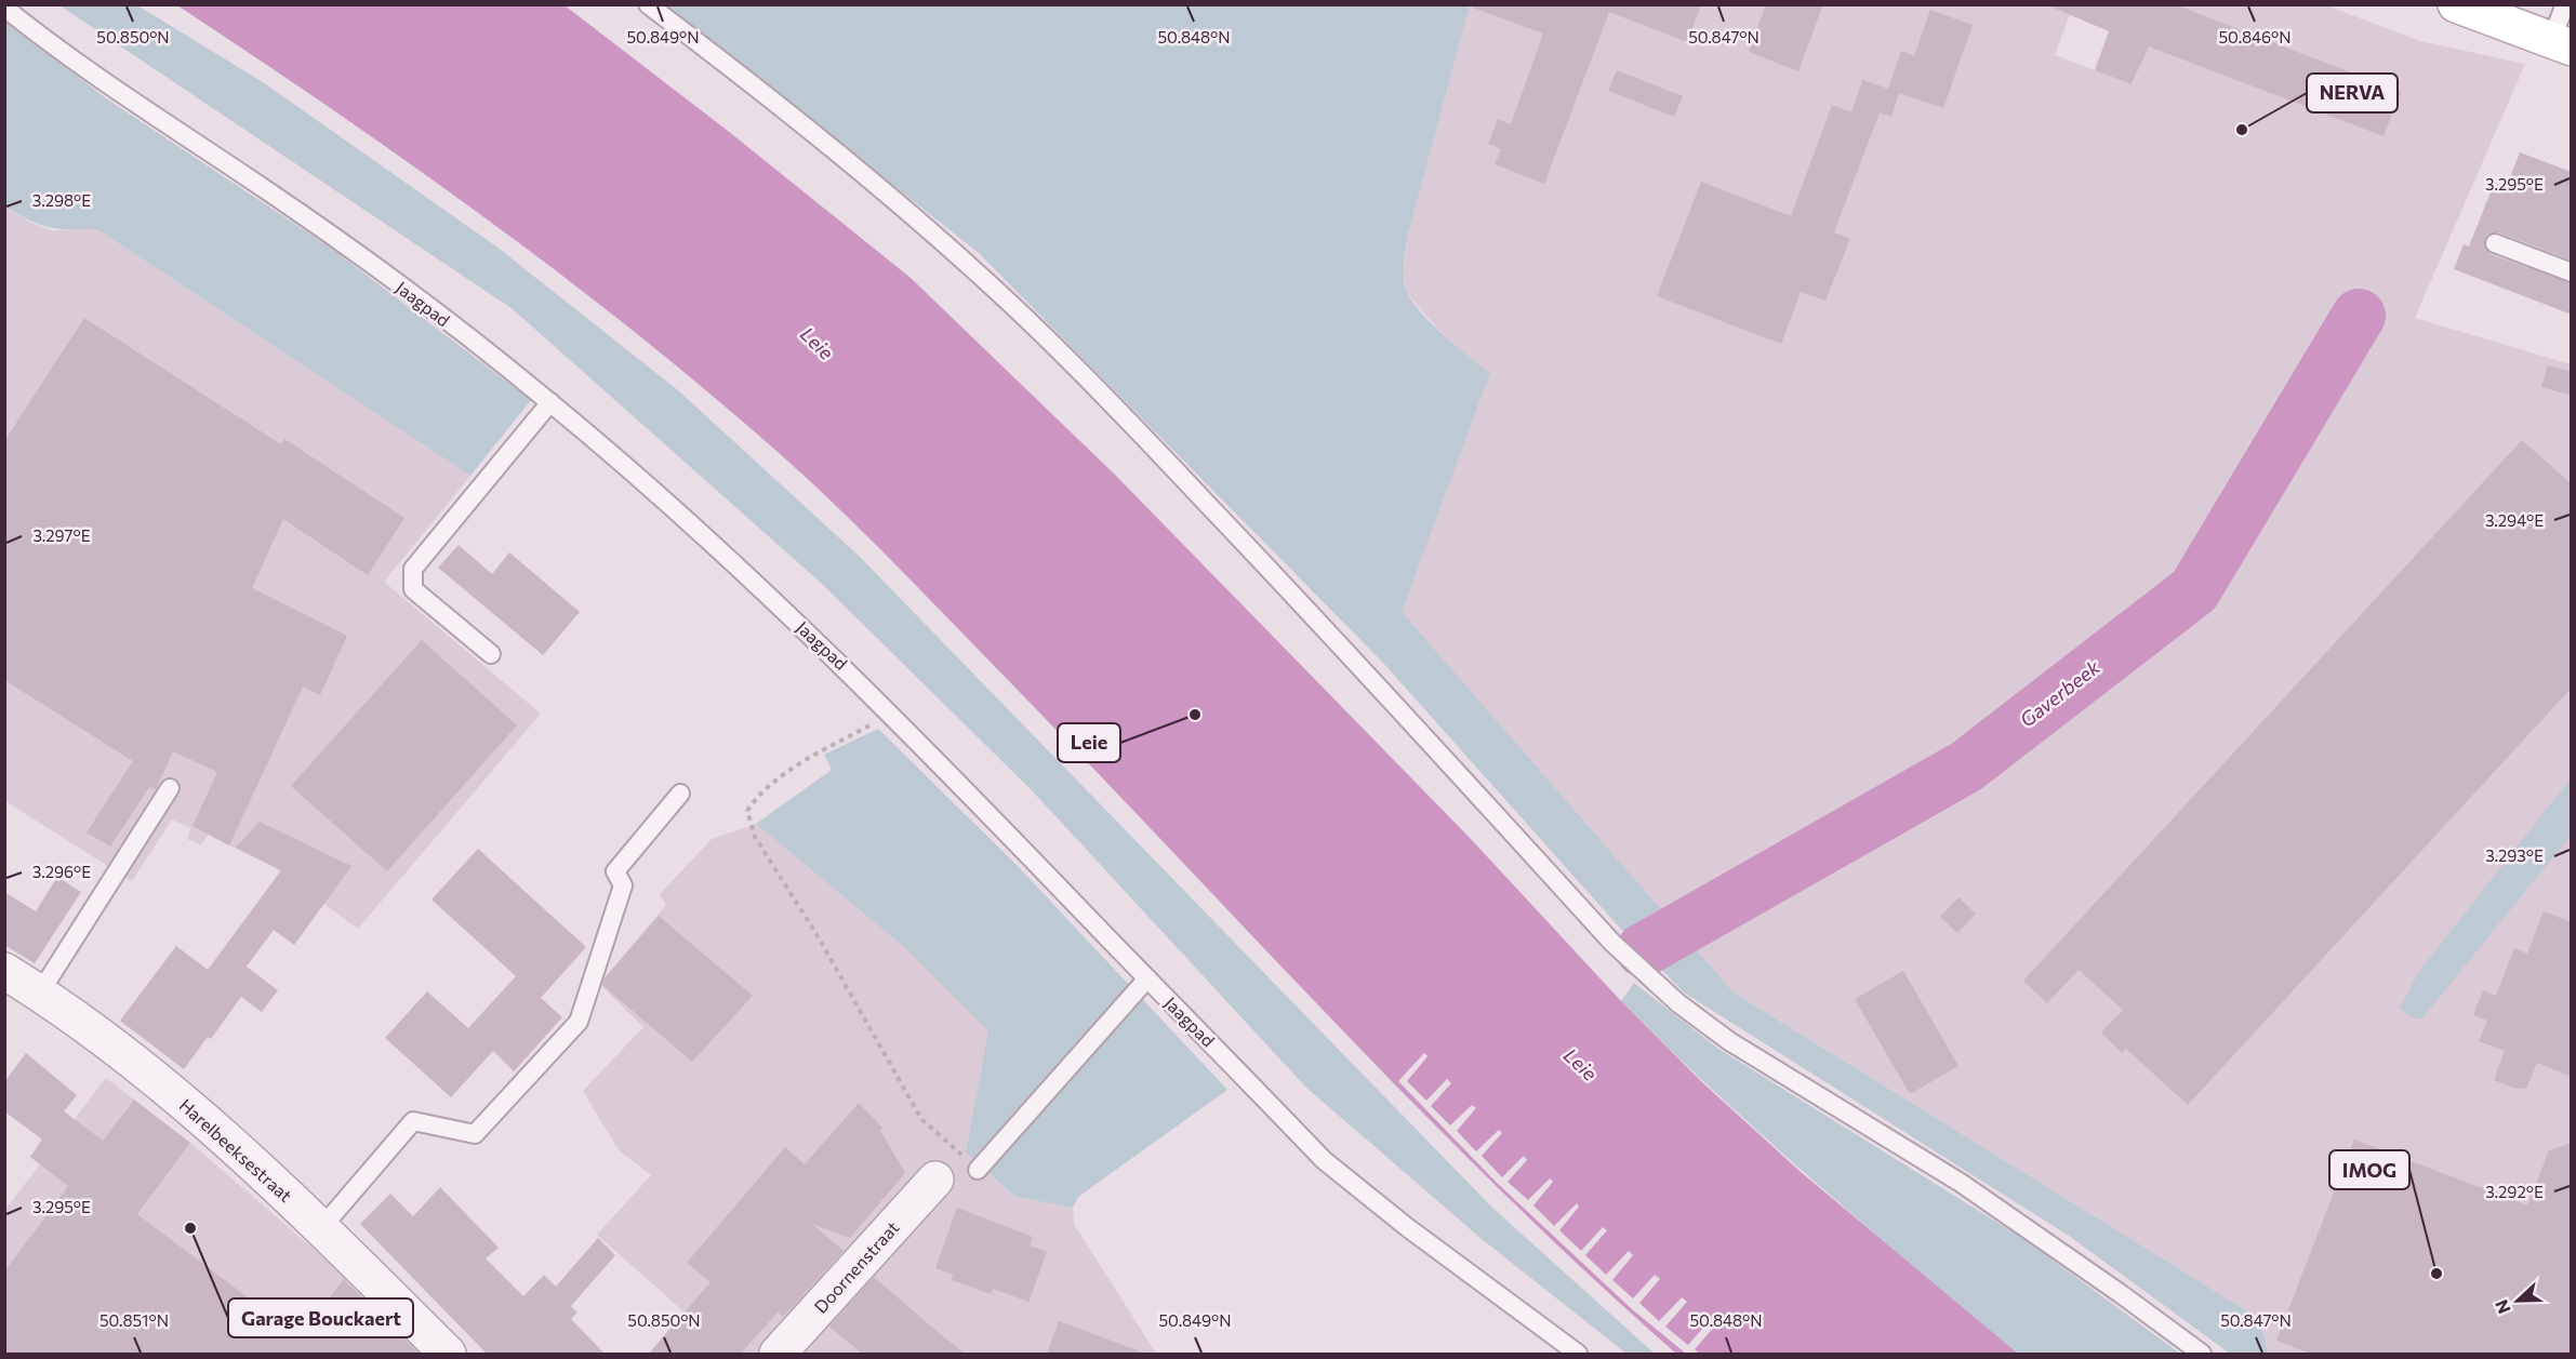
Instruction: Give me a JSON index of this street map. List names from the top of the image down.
{
  "streets": {
    "street": ["Harelbeeksestraat", "Doornenstraat"],
    "lane": ["Jaagpad"]
  },
  "water": ["Leie", "Gaverbeek"],
  "places": [
    "NERVA",
    "Leie",
    "Garage Bouckaert",
    "IMOG"
  ],
  "north": "left",
  "coordinates": [
    "50.850°N",
    "50.849°N",
    "50.848°N",
    "50.847°N",
    "50.846°N",
    "3.295°E",
    "3.298°E",
    "3.294°E",
    "3.297°E",
    "3.293°E",
    "3.296°E",
    "3.292°E",
    "50.851°N"
  ]
}
